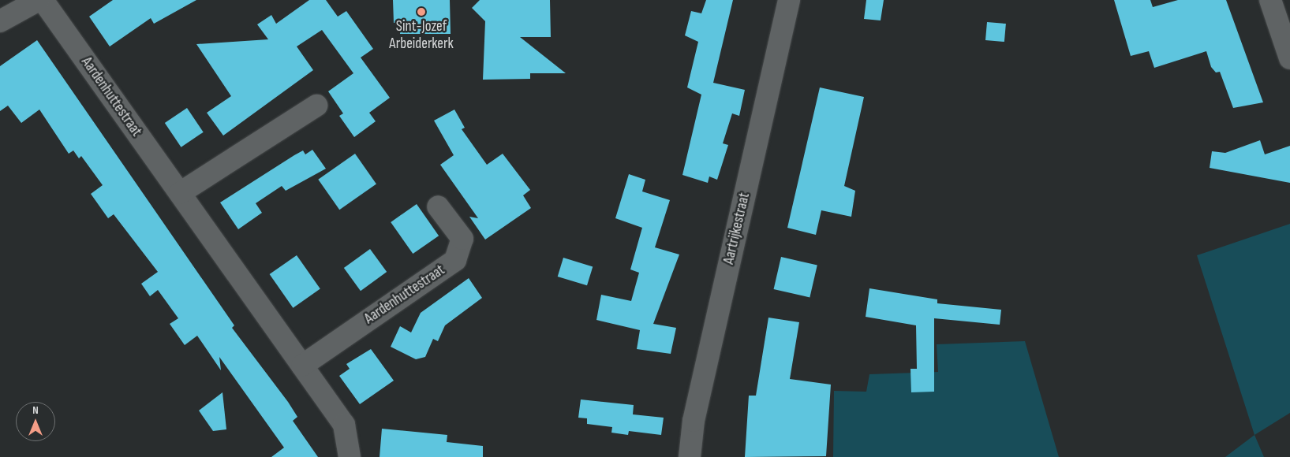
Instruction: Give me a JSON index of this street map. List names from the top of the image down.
{
  "streets": {
    "street": ["Aardenhuttestraat", "Aartrijkestraat"]
  },
  "places": ["Sint-Jozef Arbeiderkerk"],
  "north": "top"
}
